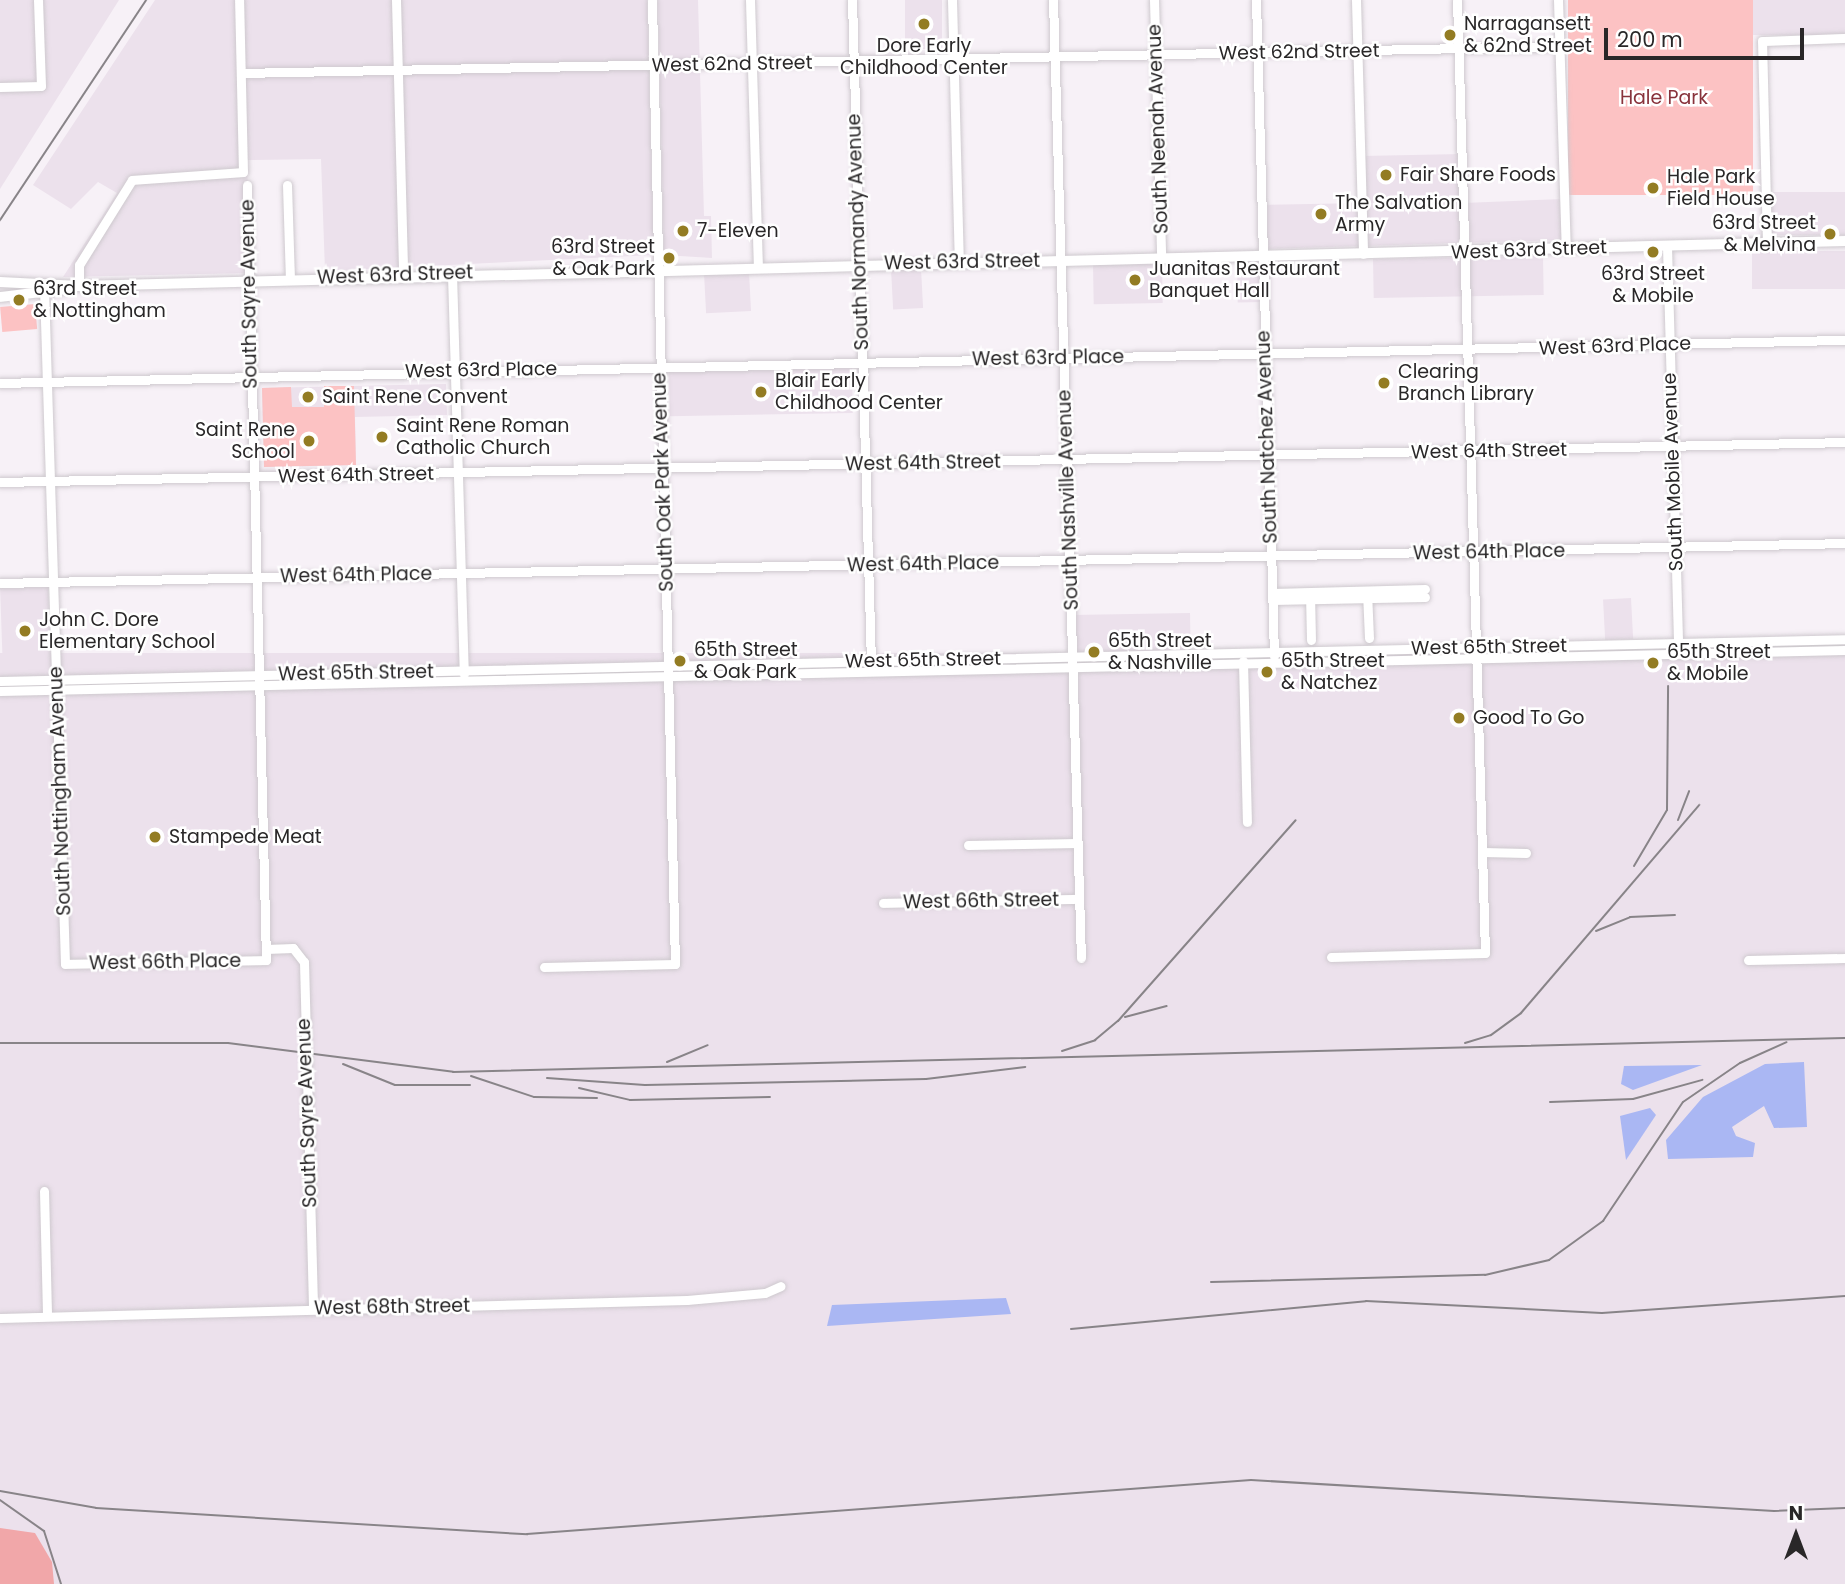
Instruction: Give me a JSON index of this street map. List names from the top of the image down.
{
  "streets": {
    "main road": ["West 63rd Street"],
    "street": [
      "West 62nd Street",
      "South Neenah Avenue",
      "South Normandy Avenue",
      "South Sayre Avenue",
      "West 63rd Place",
      "South Natchez Avenue",
      "West 64th Street",
      "South Mobile Avenue",
      "South Oak Park Avenue",
      "South Nashville Avenue",
      "West 64th Place",
      "West 65th Street",
      "South Nottingham Avenue",
      "West 66th Street",
      "West 66th Place",
      "West 68th Street"
    ]
  },
  "crossings": [
    ["West 62nd Street", "South Neenah Avenue"],
    ["West 62nd Street", "South Normandy Avenue"],
    ["West 62nd Street", "South Sayre Avenue"],
    ["West 62nd Street", "South Natchez Avenue"],
    ["West 62nd Street", "South Oak Park Avenue"],
    ["West 62nd Street", "South Nashville Avenue"],
    ["South Neenah Avenue", "West 63rd Street"],
    ["South Normandy Avenue", "West 63rd Street"],
    ["South Normandy Avenue", "West 63rd Place"],
    ["South Normandy Avenue", "West 64th Street"],
    ["South Normandy Avenue", "West 64th Place"],
    ["South Normandy Avenue", "West 65th Street"],
    ["West 63rd Street", "South Sayre Avenue"],
    ["West 63rd Street", "South Natchez Avenue"],
    ["West 63rd Street", "South Mobile Avenue"],
    ["West 63rd Street", "South Oak Park Avenue"],
    ["West 63rd Street", "South Nashville Avenue"],
    ["West 63rd Street", "South Nottingham Avenue"],
    ["South Sayre Avenue", "West 63rd Place"],
    ["South Sayre Avenue", "West 64th Street"],
    ["South Sayre Avenue", "West 64th Place"],
    ["South Sayre Avenue", "West 65th Street"],
    ["South Sayre Avenue", "West 66th Place"],
    ["South Sayre Avenue", "West 68th Street"],
    ["West 63rd Place", "South Natchez Avenue"],
    ["West 63rd Place", "South Mobile Avenue"],
    ["West 63rd Place", "South Oak Park Avenue"],
    ["West 63rd Place", "South Nashville Avenue"],
    ["West 63rd Place", "South Nottingham Avenue"],
    ["South Natchez Avenue", "West 64th Street"],
    ["South Natchez Avenue", "West 64th Place"],
    ["South Natchez Avenue", "West 65th Street"],
    ["West 64th Street", "South Mobile Avenue"],
    ["West 64th Street", "South Oak Park Avenue"],
    ["West 64th Street", "South Nashville Avenue"],
    ["West 64th Street", "South Nottingham Avenue"],
    ["South Mobile Avenue", "West 64th Place"],
    ["South Mobile Avenue", "West 65th Street"],
    ["South Oak Park Avenue", "West 64th Place"],
    ["South Oak Park Avenue", "West 65th Street"],
    ["South Nashville Avenue", "West 64th Place"],
    ["South Nashville Avenue", "West 65th Street"],
    ["South Nashville Avenue", "West 66th Street"],
    ["West 64th Place", "South Nottingham Avenue"],
    ["West 65th Street", "South Nottingham Avenue"],
    ["South Nottingham Avenue", "West 66th Place"]
  ],
  "parks": ["Hale Park"],
  "places": [
    "Dore Early Childhood Center",
    "Narragansett & 62nd Street",
    "Fair Share Foods",
    "Hale Park Field House",
    "The Salvation Army",
    "7-Eleven",
    "63rd Street & Melvina",
    "63rd Street & Mobile",
    "63rd Street & Oak Park",
    "Juanitas Restaurant Banquet Hall",
    "63rd Street & Nottingham",
    "Clearing Branch Library",
    "Blair Early Childhood Center",
    "Saint Rene Convent",
    "Saint Rene Roman Catholic Church",
    "Saint Rene School",
    "John C. Dore Elementary School",
    "65th Street & Nashville",
    "65th Street & Oak Park",
    "65th Street & Mobile",
    "65th Street & Natchez",
    "Good To Go",
    "Stampede Meat"
  ],
  "scale_bar": "200 m",
  "north": "top"
}
